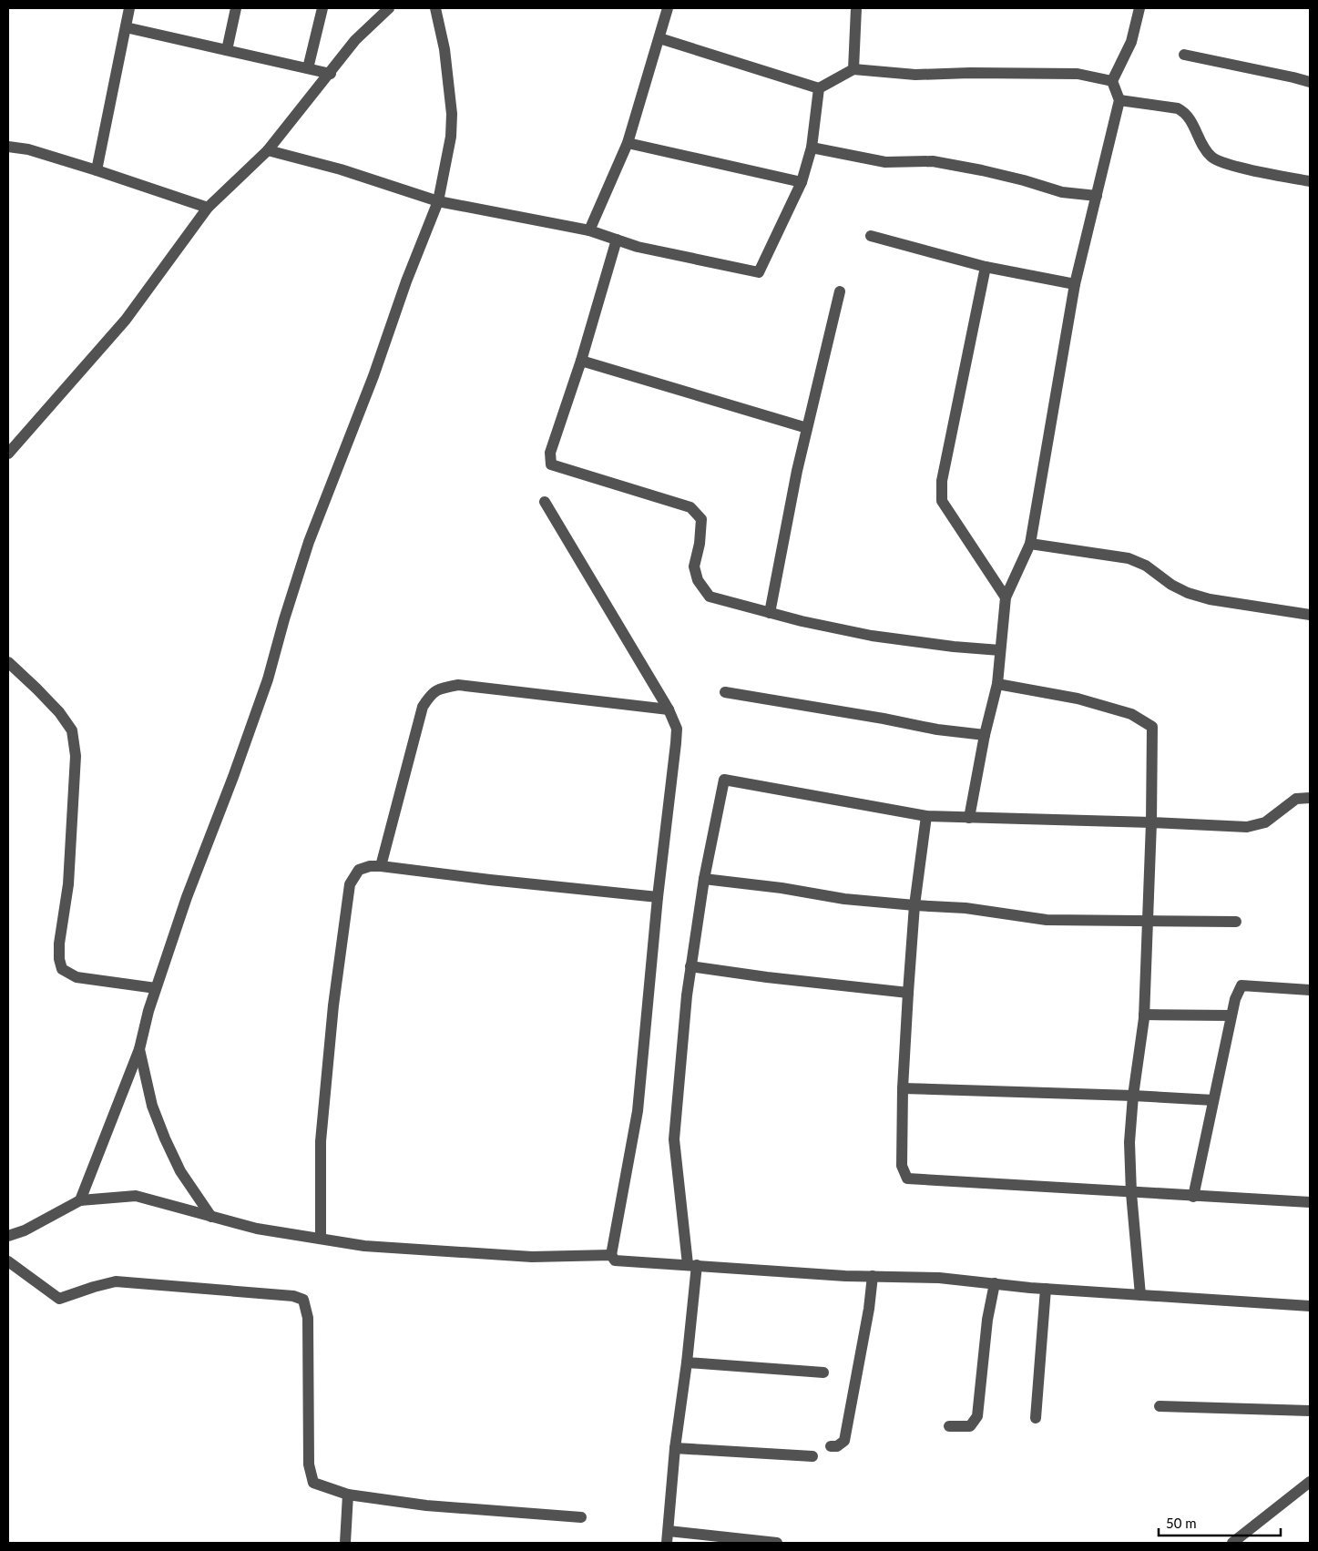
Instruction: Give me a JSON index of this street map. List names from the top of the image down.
{
  "scale_bar": "50 m"
}
